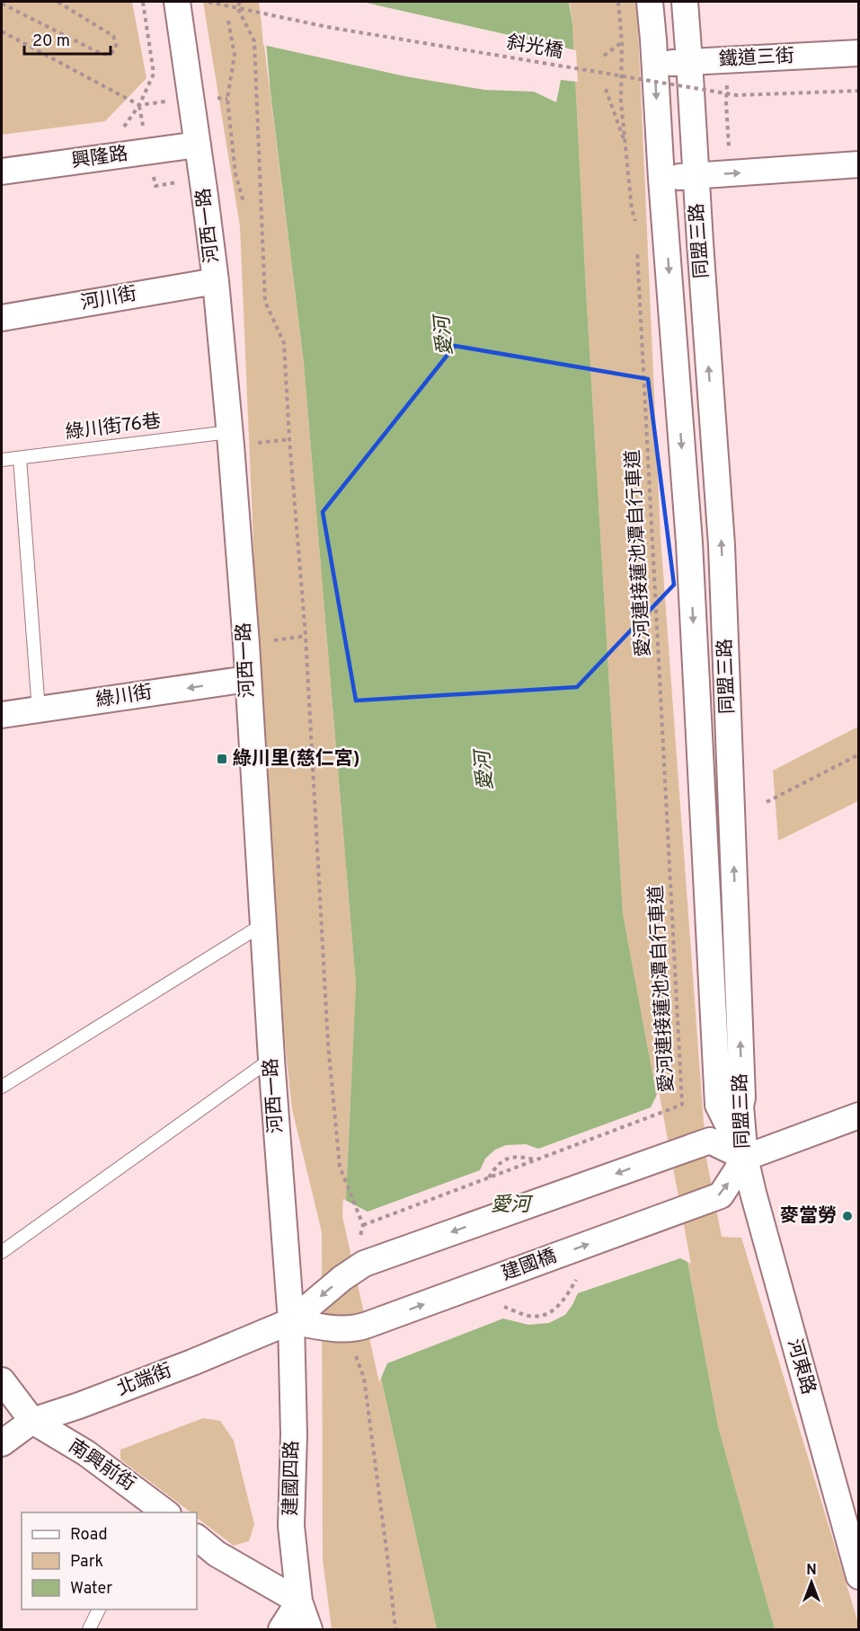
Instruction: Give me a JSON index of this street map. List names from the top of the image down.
{
  "streets": {
    "street": [
      "鐵道三街",
      "興隆路",
      "河西一路",
      "同盟三路",
      "河川街",
      "綠川街",
      "建國橋",
      "河東路",
      "北端街",
      "南興前街",
      "建國四路"
    ],
    "lane": ["綠川街76巷"],
    "path": ["斜光橋", "愛河連接蓮池潭自行車道"]
  },
  "crossings": [
    ["鐵道三街", "同盟三路"],
    ["興隆路", "河西一路"],
    ["河西一路", "河川街"],
    ["河西一路", "綠川街76巷"],
    ["河西一路", "綠川街"],
    ["河西一路", "北端街"],
    ["河西一路", "建國四路"],
    ["同盟三路", "建國橋"],
    ["同盟三路", "河東路"],
    ["建國橋", "河東路"],
    ["北端街", "南興前街"],
    ["北端街", "建國四路"]
  ],
  "one_way": ["綠川街"],
  "water": ["愛河"],
  "places": {
    "transit": ["綠川里(慈仁宮)"],
    "other": ["麥當勞"]
  },
  "legend": ["Road", "Park", "Water"],
  "scale_bar": "20 m",
  "north": "top"
}
